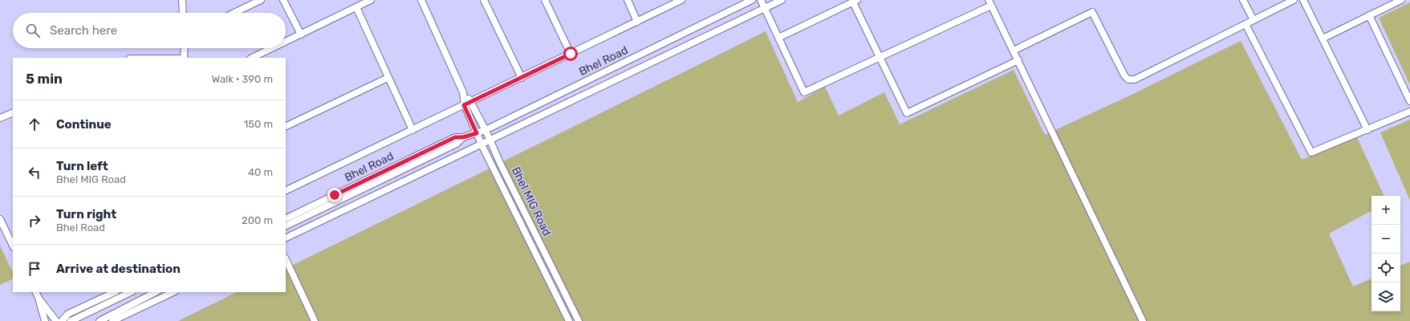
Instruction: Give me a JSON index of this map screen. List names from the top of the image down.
{
  "streets": {
    "street": ["Bhel Road", "Bhel MIG Road"]
  },
  "crossings": [
    ["Bhel Road", "Bhel MIG Road"]
  ],
  "page": {
    "search": "Search here",
    "heading": ["5 min", "Walk · 390 m"],
    "list": [
      ["Continue", "150 m"],
      ["Turn left", "Bhel MIG Road", "40 m"],
      ["Turn right", "Bhel Road", "200 m"],
      "Arrive at destination"
    ],
    "map_buttons": ["+", "−"]
  }
}
